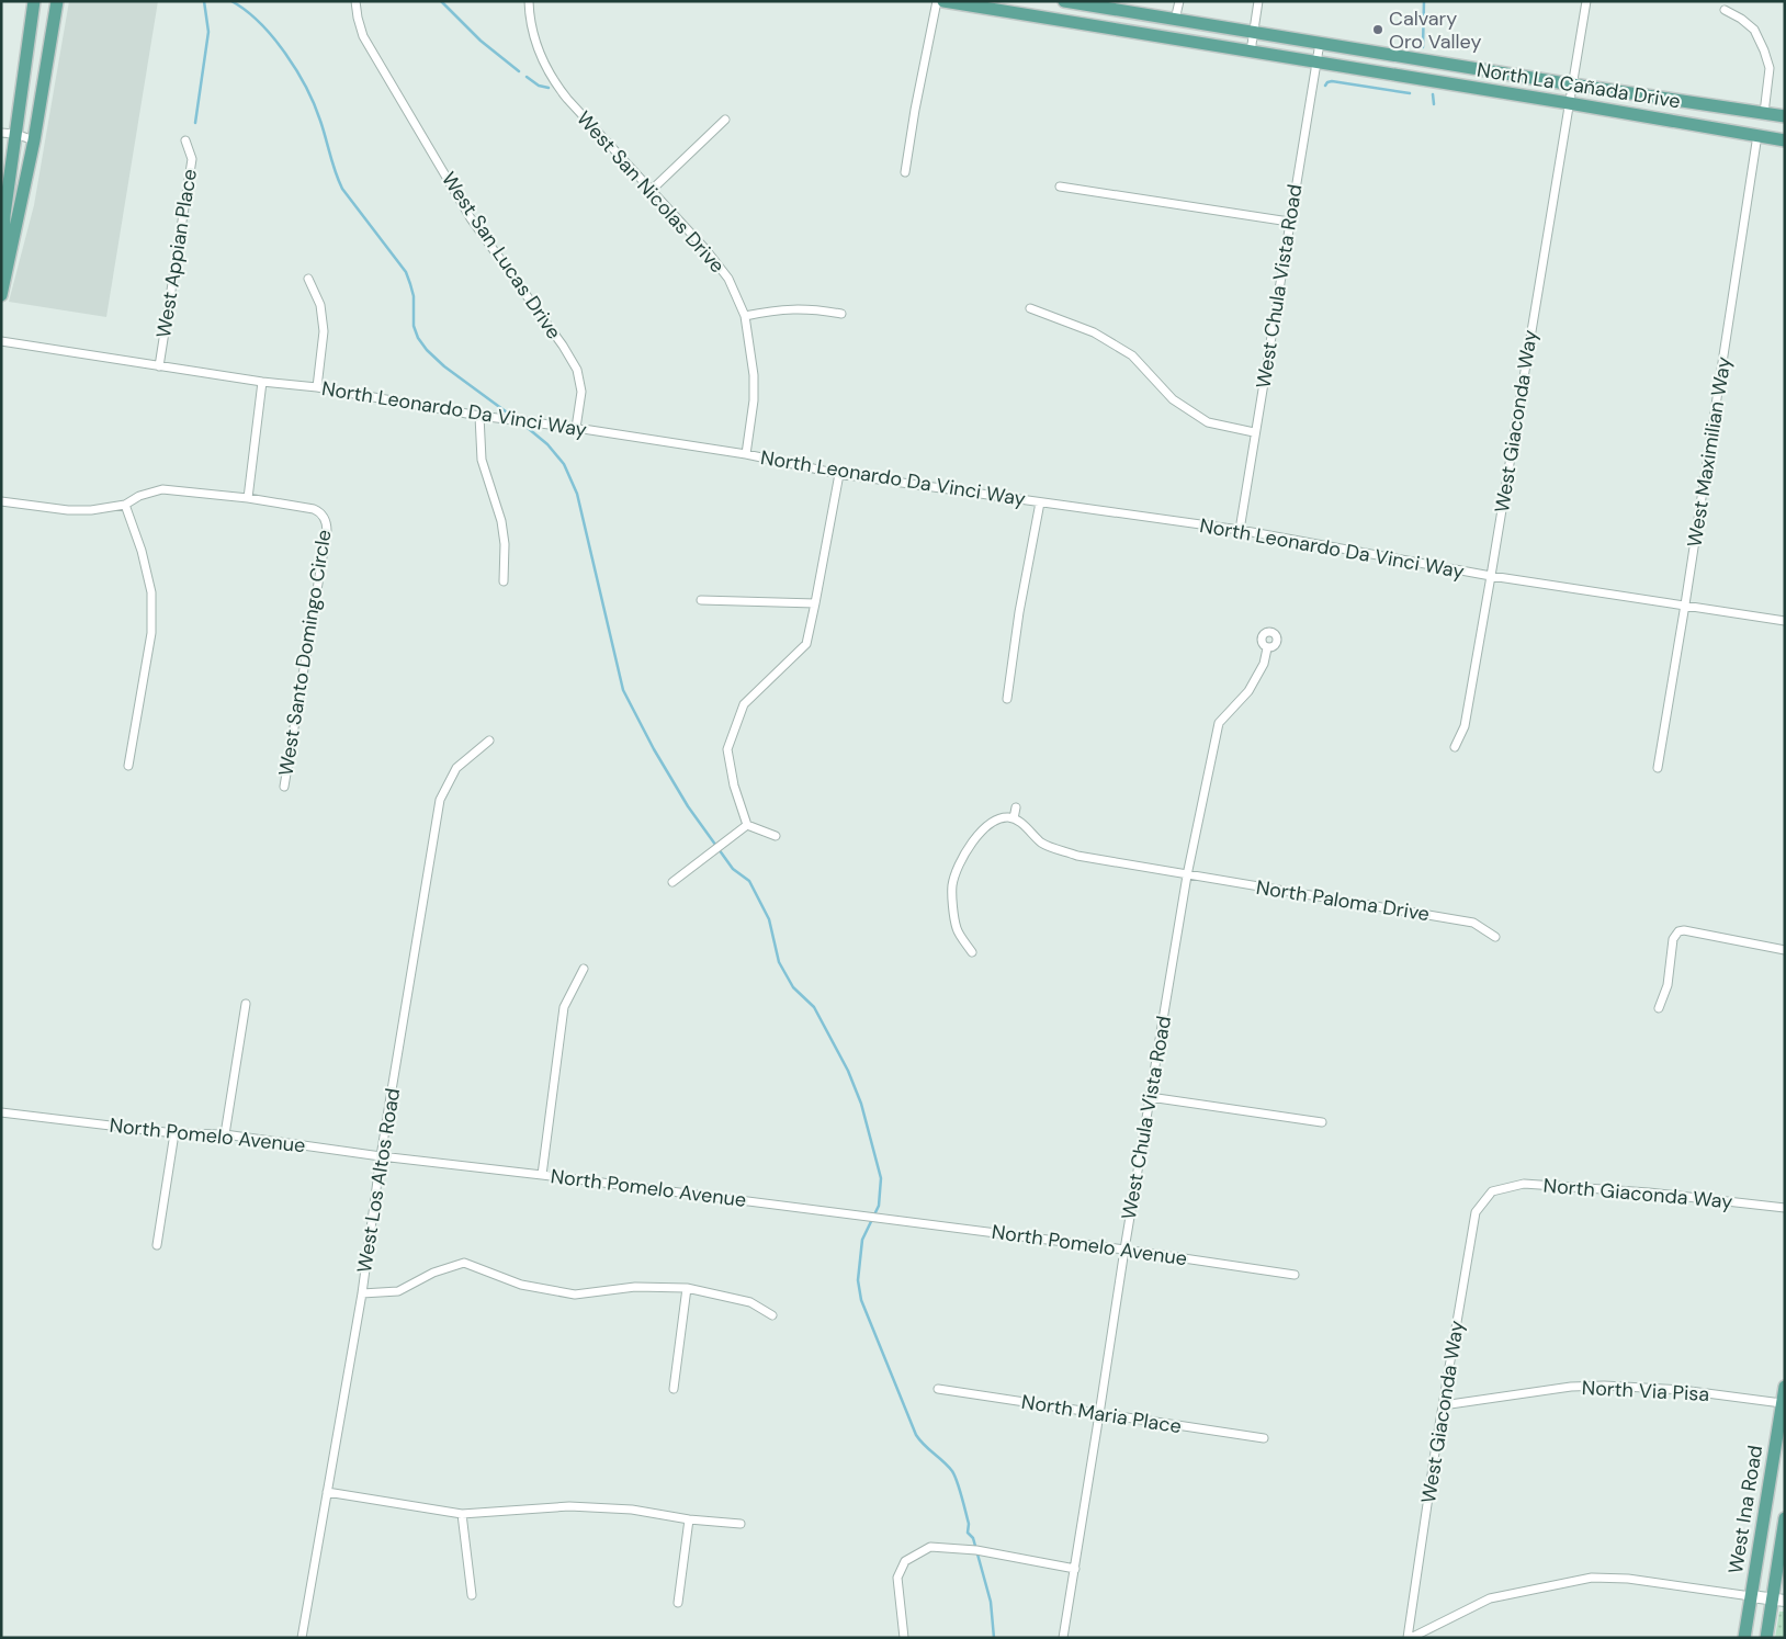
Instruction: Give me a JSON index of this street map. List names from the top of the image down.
{
  "streets": {
    "main road": ["North La Cañada Drive", "West Ina Road"],
    "street": [
      "West San Nicolas Drive",
      "West Appian Place",
      "West San Lucas Drive",
      "West Chula Vista Road",
      "North Leonardo Da Vinci Way",
      "West Giaconda Way",
      "West Maximilian Way",
      "West Santo Domingo Circle",
      "North Paloma Drive",
      "North Pomelo Avenue",
      "West Los Altos Road",
      "North Giaconda Way",
      "North Via Pisa",
      "North Maria Place"
    ]
  },
  "crossings": [
    ["North La Cañada Drive", "West Chula Vista Road"],
    ["North La Cañada Drive", "West Giaconda Way"],
    ["North La Cañada Drive", "West Maximilian Way"],
    ["West San Nicolas Drive", "North Leonardo Da Vinci Way"],
    ["West Appian Place", "North Leonardo Da Vinci Way"],
    ["West San Lucas Drive", "North Leonardo Da Vinci Way"],
    ["West Chula Vista Road", "North Leonardo Da Vinci Way"],
    ["West Chula Vista Road", "North Paloma Drive"],
    ["West Chula Vista Road", "North Pomelo Avenue"],
    ["West Chula Vista Road", "North Maria Place"],
    ["North Leonardo Da Vinci Way", "West Giaconda Way"],
    ["North Leonardo Da Vinci Way", "West Maximilian Way"],
    ["West Giaconda Way", "North Giaconda Way"],
    ["West Giaconda Way", "North Via Pisa"],
    ["North Pomelo Avenue", "West Los Altos Road"],
    ["North Via Pisa", "West Ina Road"]
  ],
  "places": ["Calvary Oro Valley"]
}
